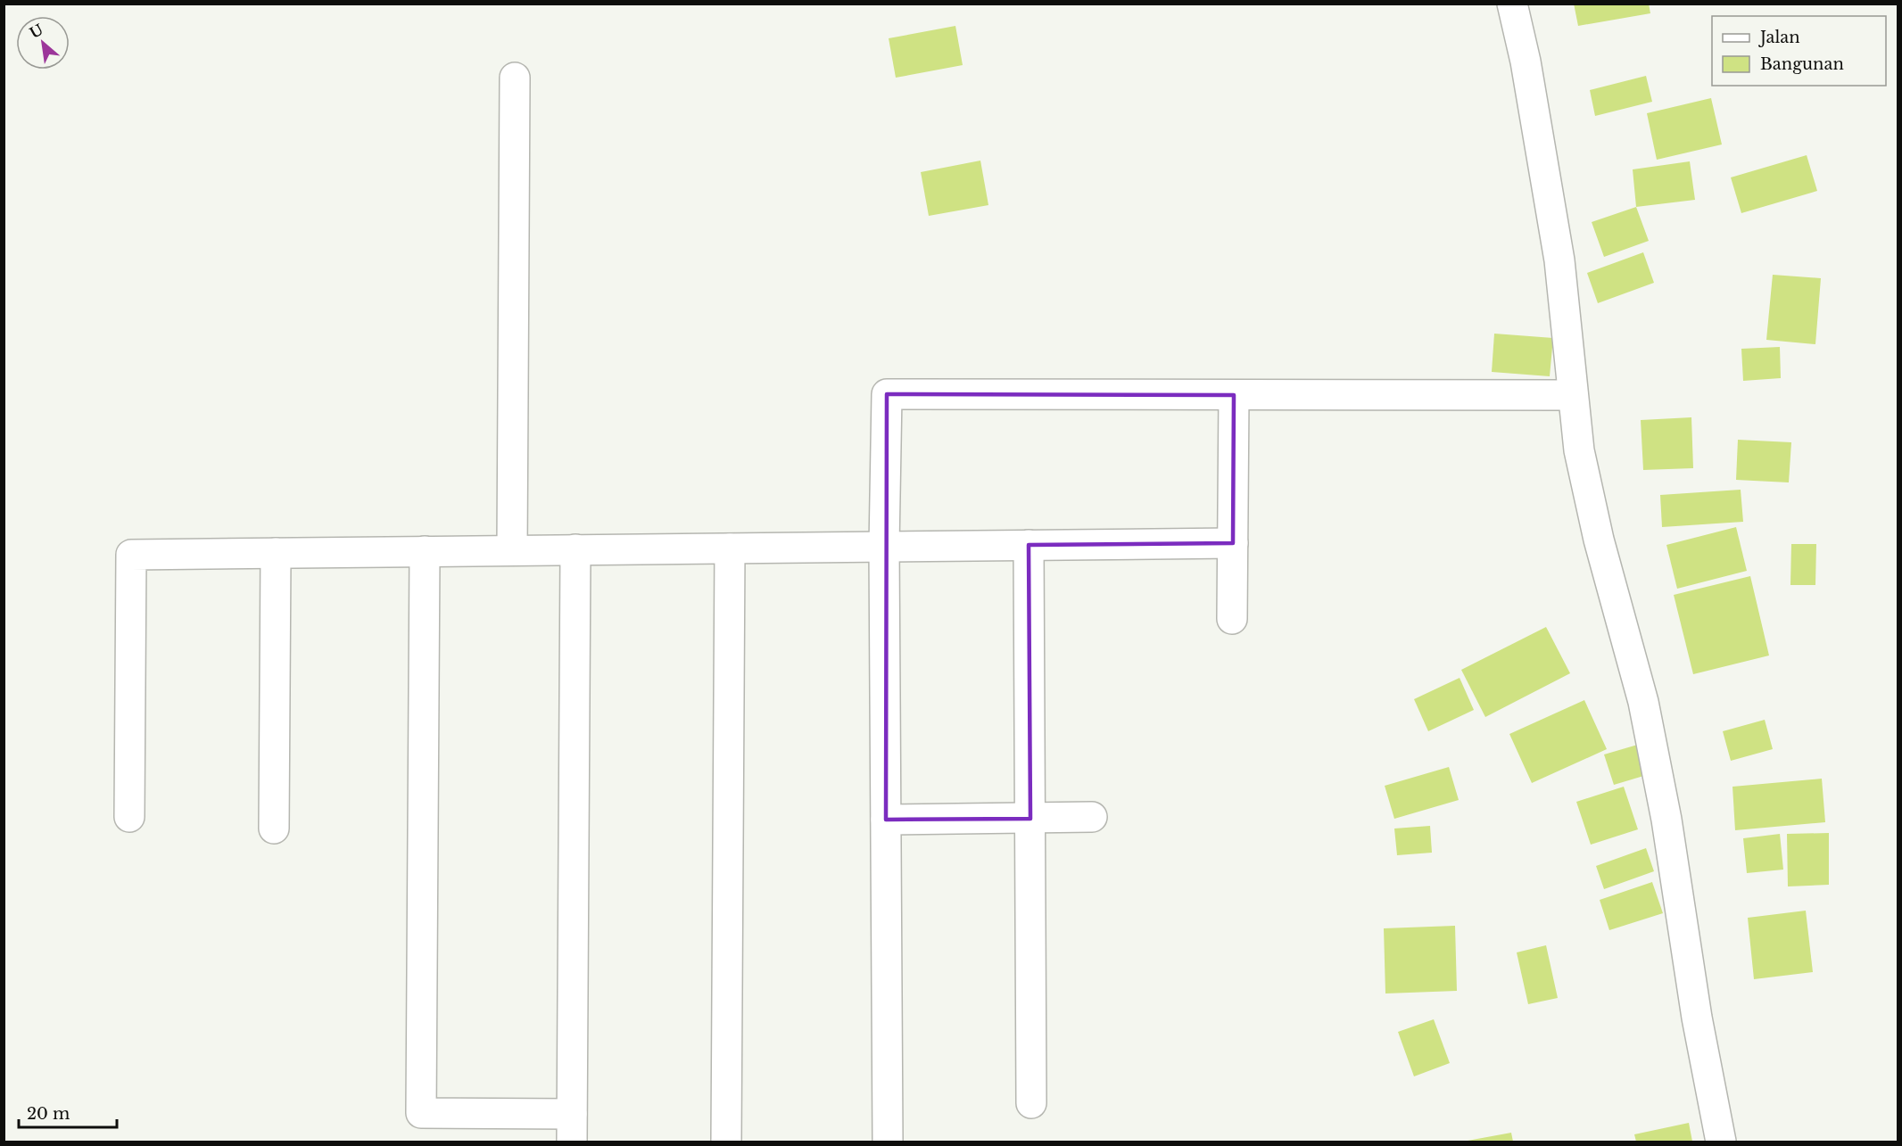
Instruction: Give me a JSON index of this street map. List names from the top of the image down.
{
  "legend": ["Jalan", "Bangunan"],
  "scale_bar": "20 m",
  "north": "top left"
}
